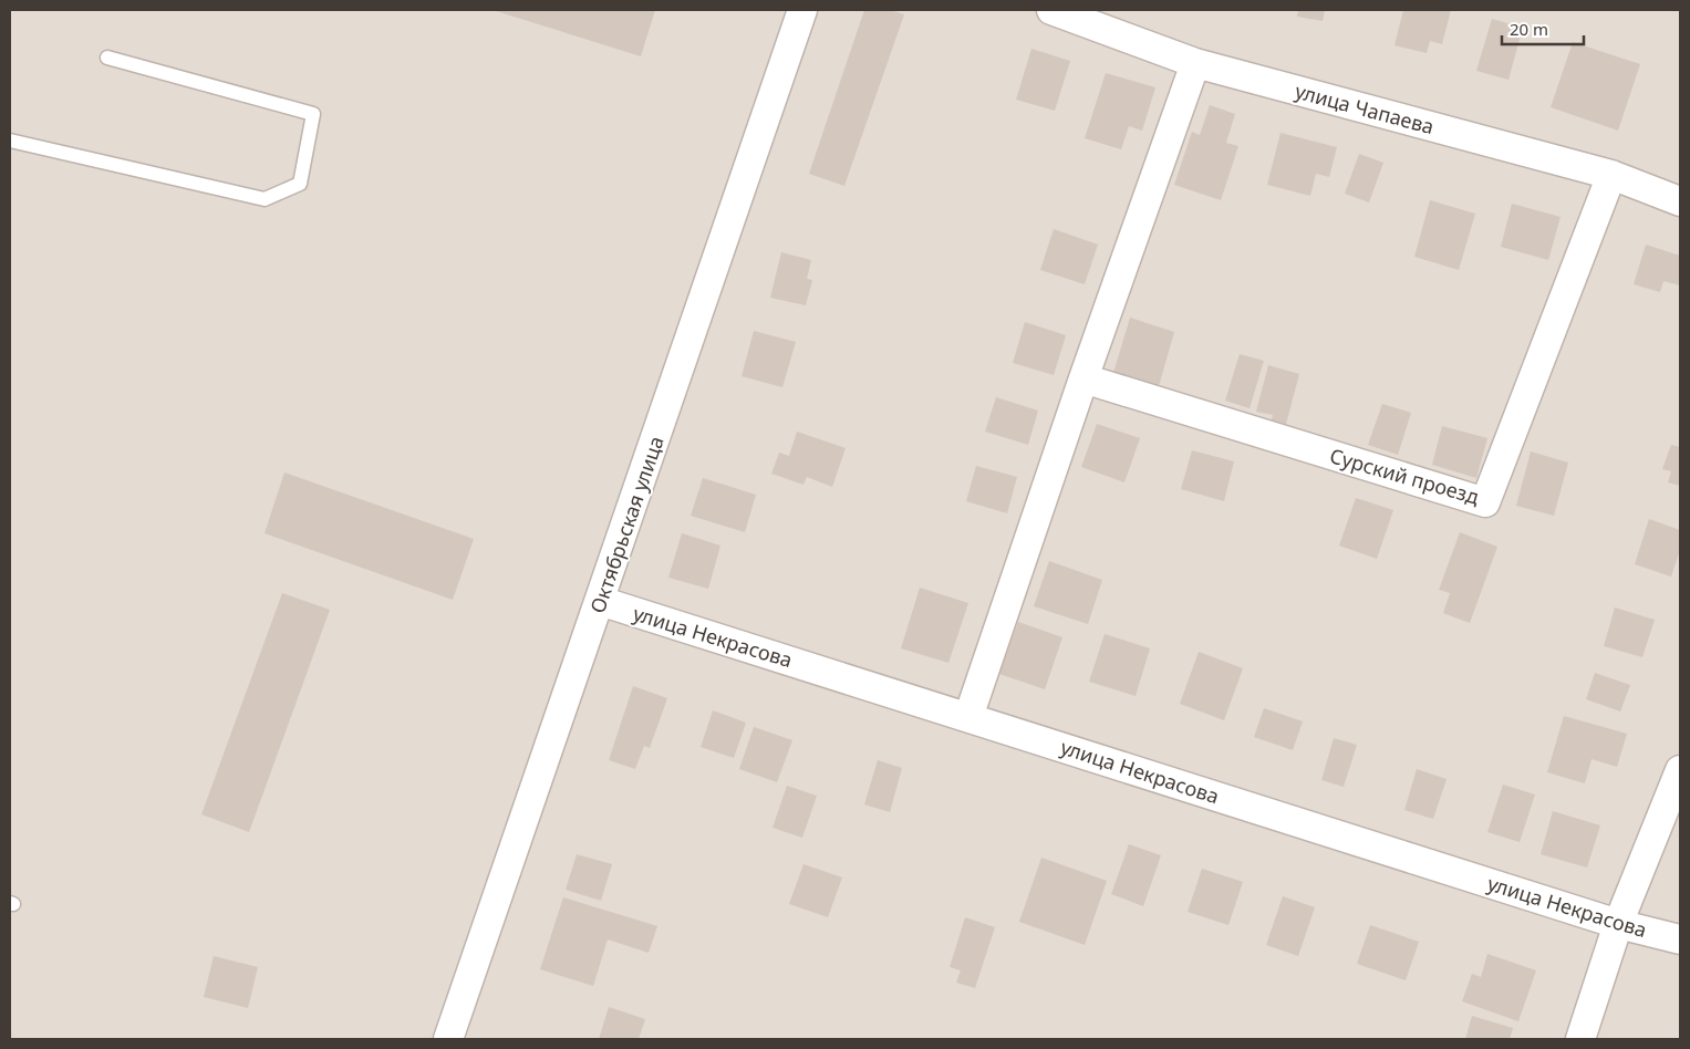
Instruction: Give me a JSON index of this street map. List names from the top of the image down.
{
  "streets": {
    "street": [
      "улица Чапаева",
      "Сурский проезд",
      "Октябрьская улица",
      "улица Некрасова"
    ]
  },
  "crossings": [
    ["улица Чапаева", "Сурский проезд"],
    ["Октябрьская улица", "улица Некрасова"]
  ],
  "scale_bar": "20 m"
}
